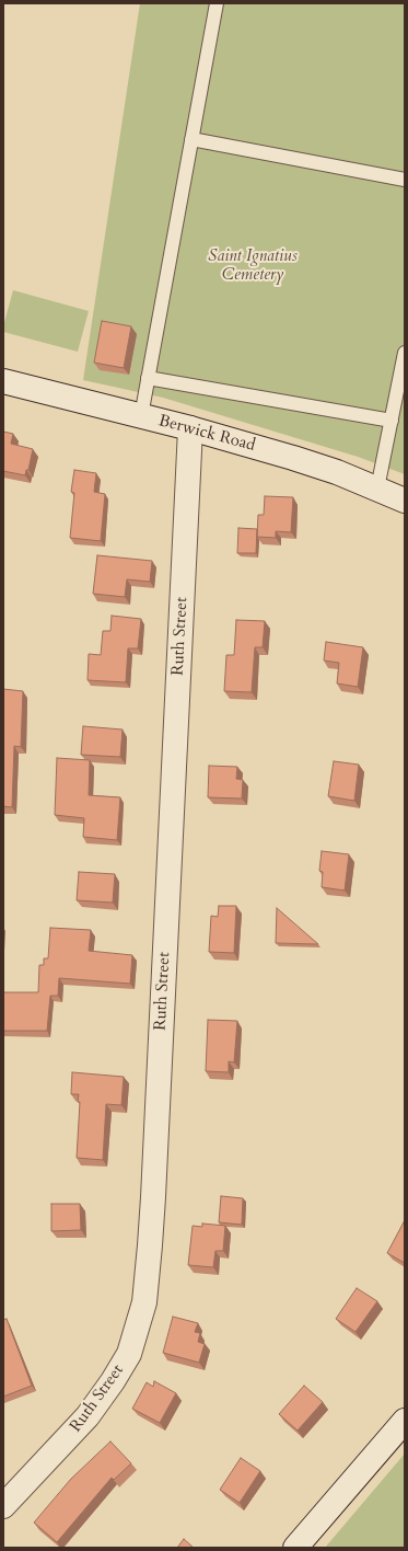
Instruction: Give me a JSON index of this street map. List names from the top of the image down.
{
  "streets": {
    "street": ["Berwick Road", "Ruth Street"]
  },
  "crossings": [
    ["Berwick Road", "Ruth Street"]
  ],
  "parks": ["Saint Ignatius Cemetery"]
}
